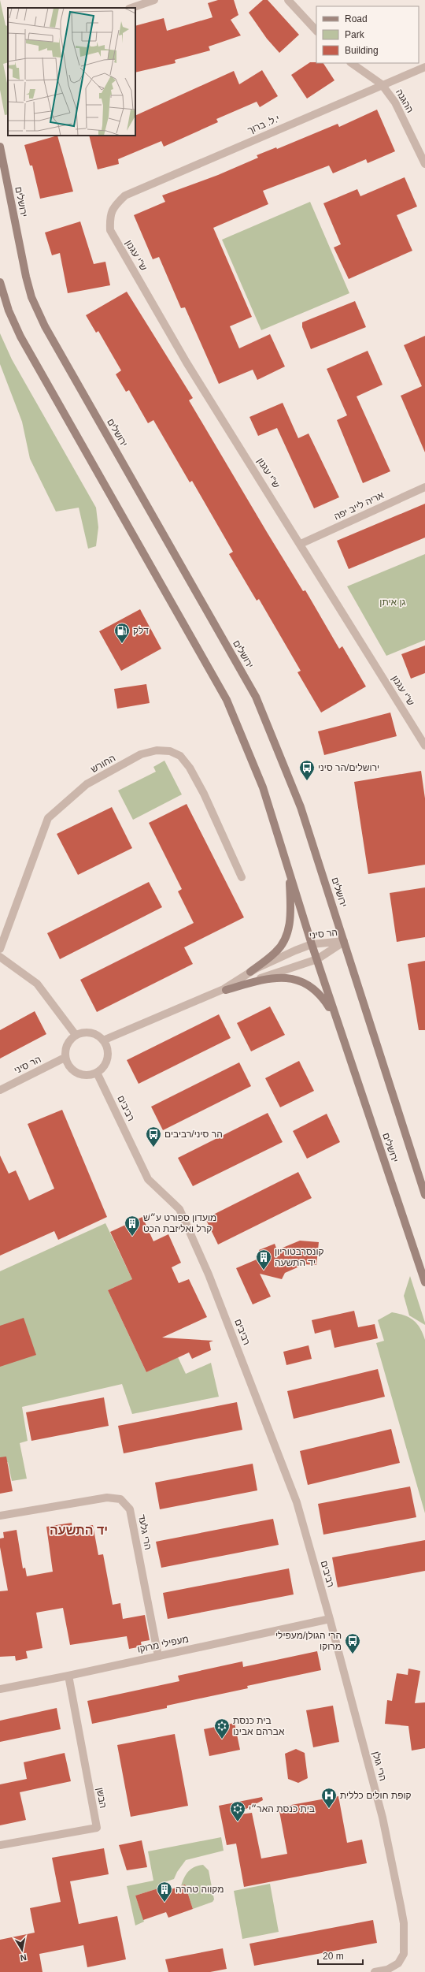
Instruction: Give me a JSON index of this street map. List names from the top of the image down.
{
  "streets": {
    "main road": ["ירושלים"],
    "street": [
      "ההגנה",
      "י.ל. ברוך",
      "ש\"י עגנון",
      "אריה לייב יפה",
      "החורש",
      "הר סיני",
      "רביבים",
      "הרי גלעד",
      "מעפילי מרוקו",
      "הרי גולן",
      "הבשן"
    ]
  },
  "crossings": [
    ["ההגנה", "י.ל. ברוך"],
    ["י.ל. ברוך", "ש\"י עגנון"],
    ["ירושלים", "הר סיני"],
    ["ש\"י עגנון", "אריה לייב יפה"],
    ["הר סיני", "רביבים"],
    ["רביבים", "מעפילי מרוקו"],
    ["רביבים", "הרי גולן"],
    ["הרי גלעד", "מעפילי מרוקו"],
    ["מעפילי מרוקו", "הרי גולן"],
    ["מעפילי מרוקו", "הבשן"]
  ],
  "districts": ["יד התשעה"],
  "parks": ["גן איתן"],
  "places": {
    "fuel station": ["דלק"],
    "bus stop": ["ירושלים/הר סיני", "הר סיני/רביבים", "הרי הגולן/מעפילי מרוקו"],
    "building": ["מועדון ספורט ע״שׁ קרל ואליזבת הכט", "קונסרבטוריון יד התשעה", "מקווה טהרה"],
    "synagogue": ["בית כנסת אברהם אבינו", "בית כנסת האר״י"],
    "hospital": ["קופת חולים כללית"]
  },
  "legend": ["Road", "Park", "Building"],
  "scale_bar": "20 m",
  "north": "bottom"
}
